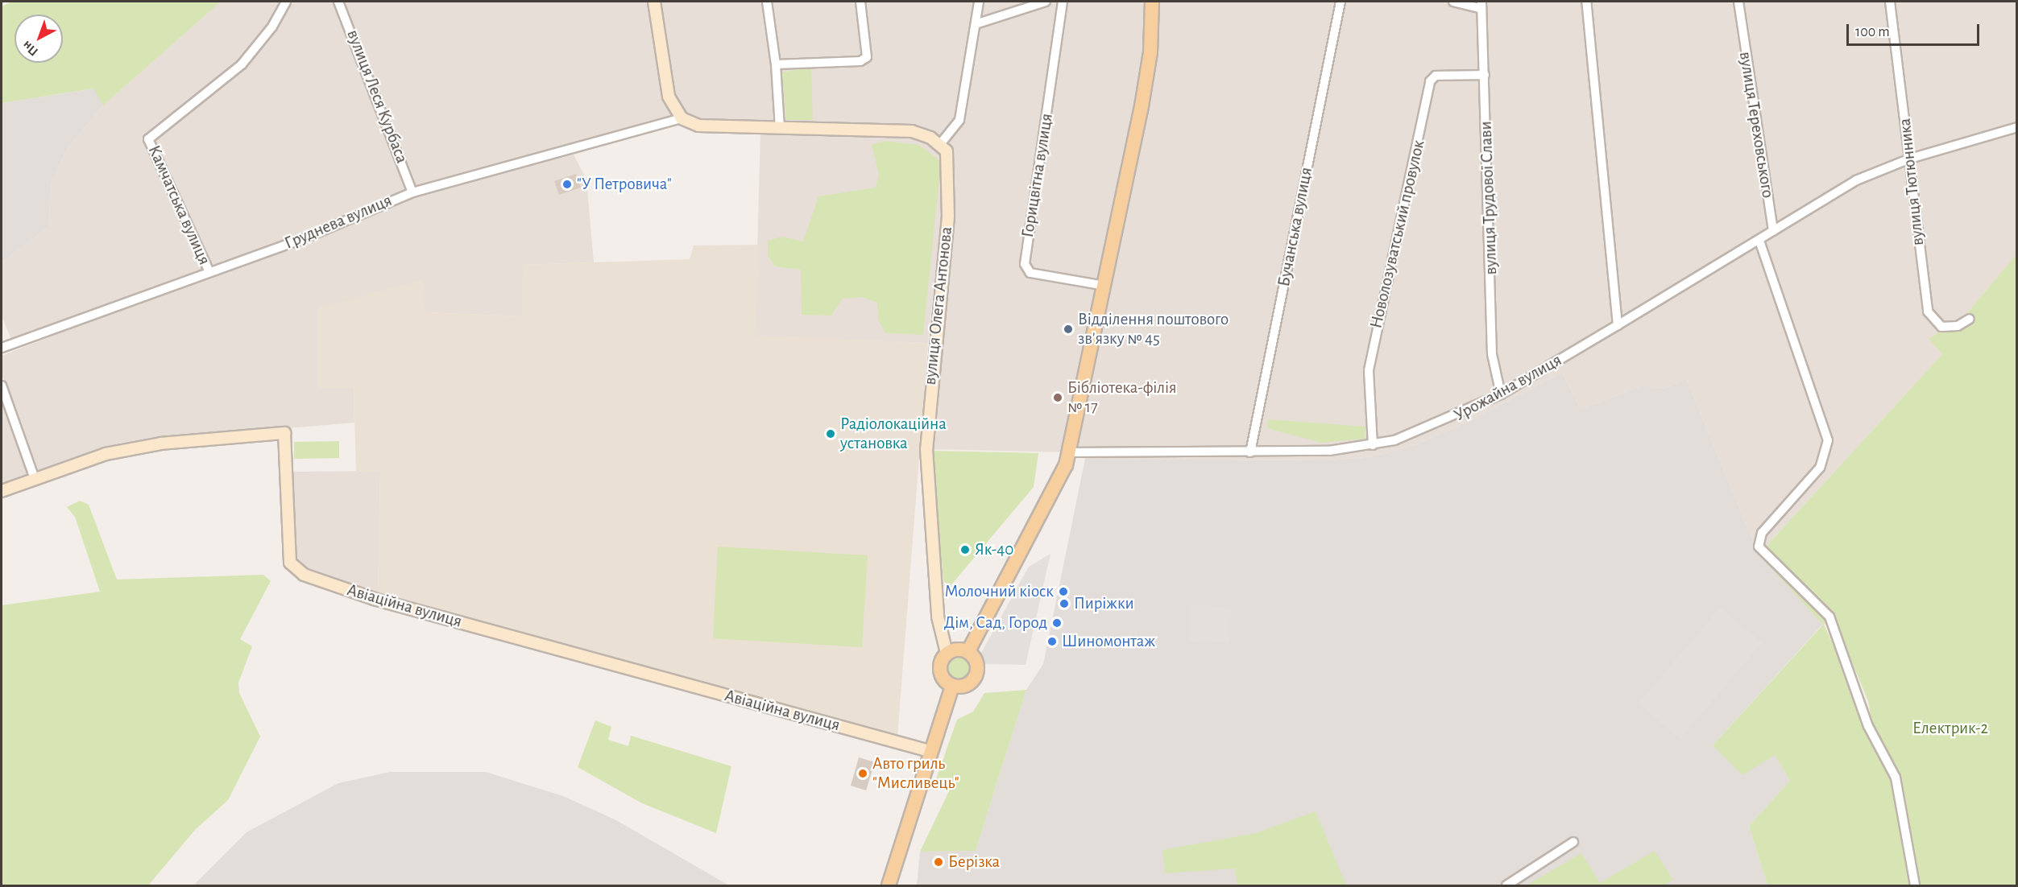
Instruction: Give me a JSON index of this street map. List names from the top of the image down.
{
  "streets": {
    "street": [
      "вулиця Леся Курбаса",
      "вулиця Тереховського",
      "Горицвітна вулиця",
      "вулиця Тютюнника",
      "вулиця Трудової Слави",
      "Камчатська вулиця",
      "Груднева вулиця",
      "Бучанська вулиця",
      "Новолозуватський провулок",
      "вулиця Олега Антонова",
      "Урожайна вулиця",
      "Авіаційна вулиця"
    ]
  },
  "crossings": [
    ["вулиця Леся Курбаса", "Груднева вулиця"],
    ["вулиця Трудової Слави", "Новолозуватський провулок"],
    ["вулиця Трудової Слави", "Урожайна вулиця"],
    ["Камчатська вулиця", "Груднева вулиця"],
    ["Бучанська вулиця", "Урожайна вулиця"],
    ["Новолозуватський провулок", "Урожайна вулиця"]
  ],
  "parks": ["Електрик-2"],
  "places": [
    "\"У Петровича\"",
    "Відділення поштового зв'язку № 45",
    "Бібліотека-філія № 17",
    "Радіолокаційна установка",
    "Як-40",
    "Молочний кіоск",
    "Пиріжки",
    "Дім, Сад, Город",
    "Шиномонтаж",
    "Авто гриль \"Мисливець\"",
    "Берізка"
  ],
  "scale_bar": "100 m",
  "north": "bottom left"
}
